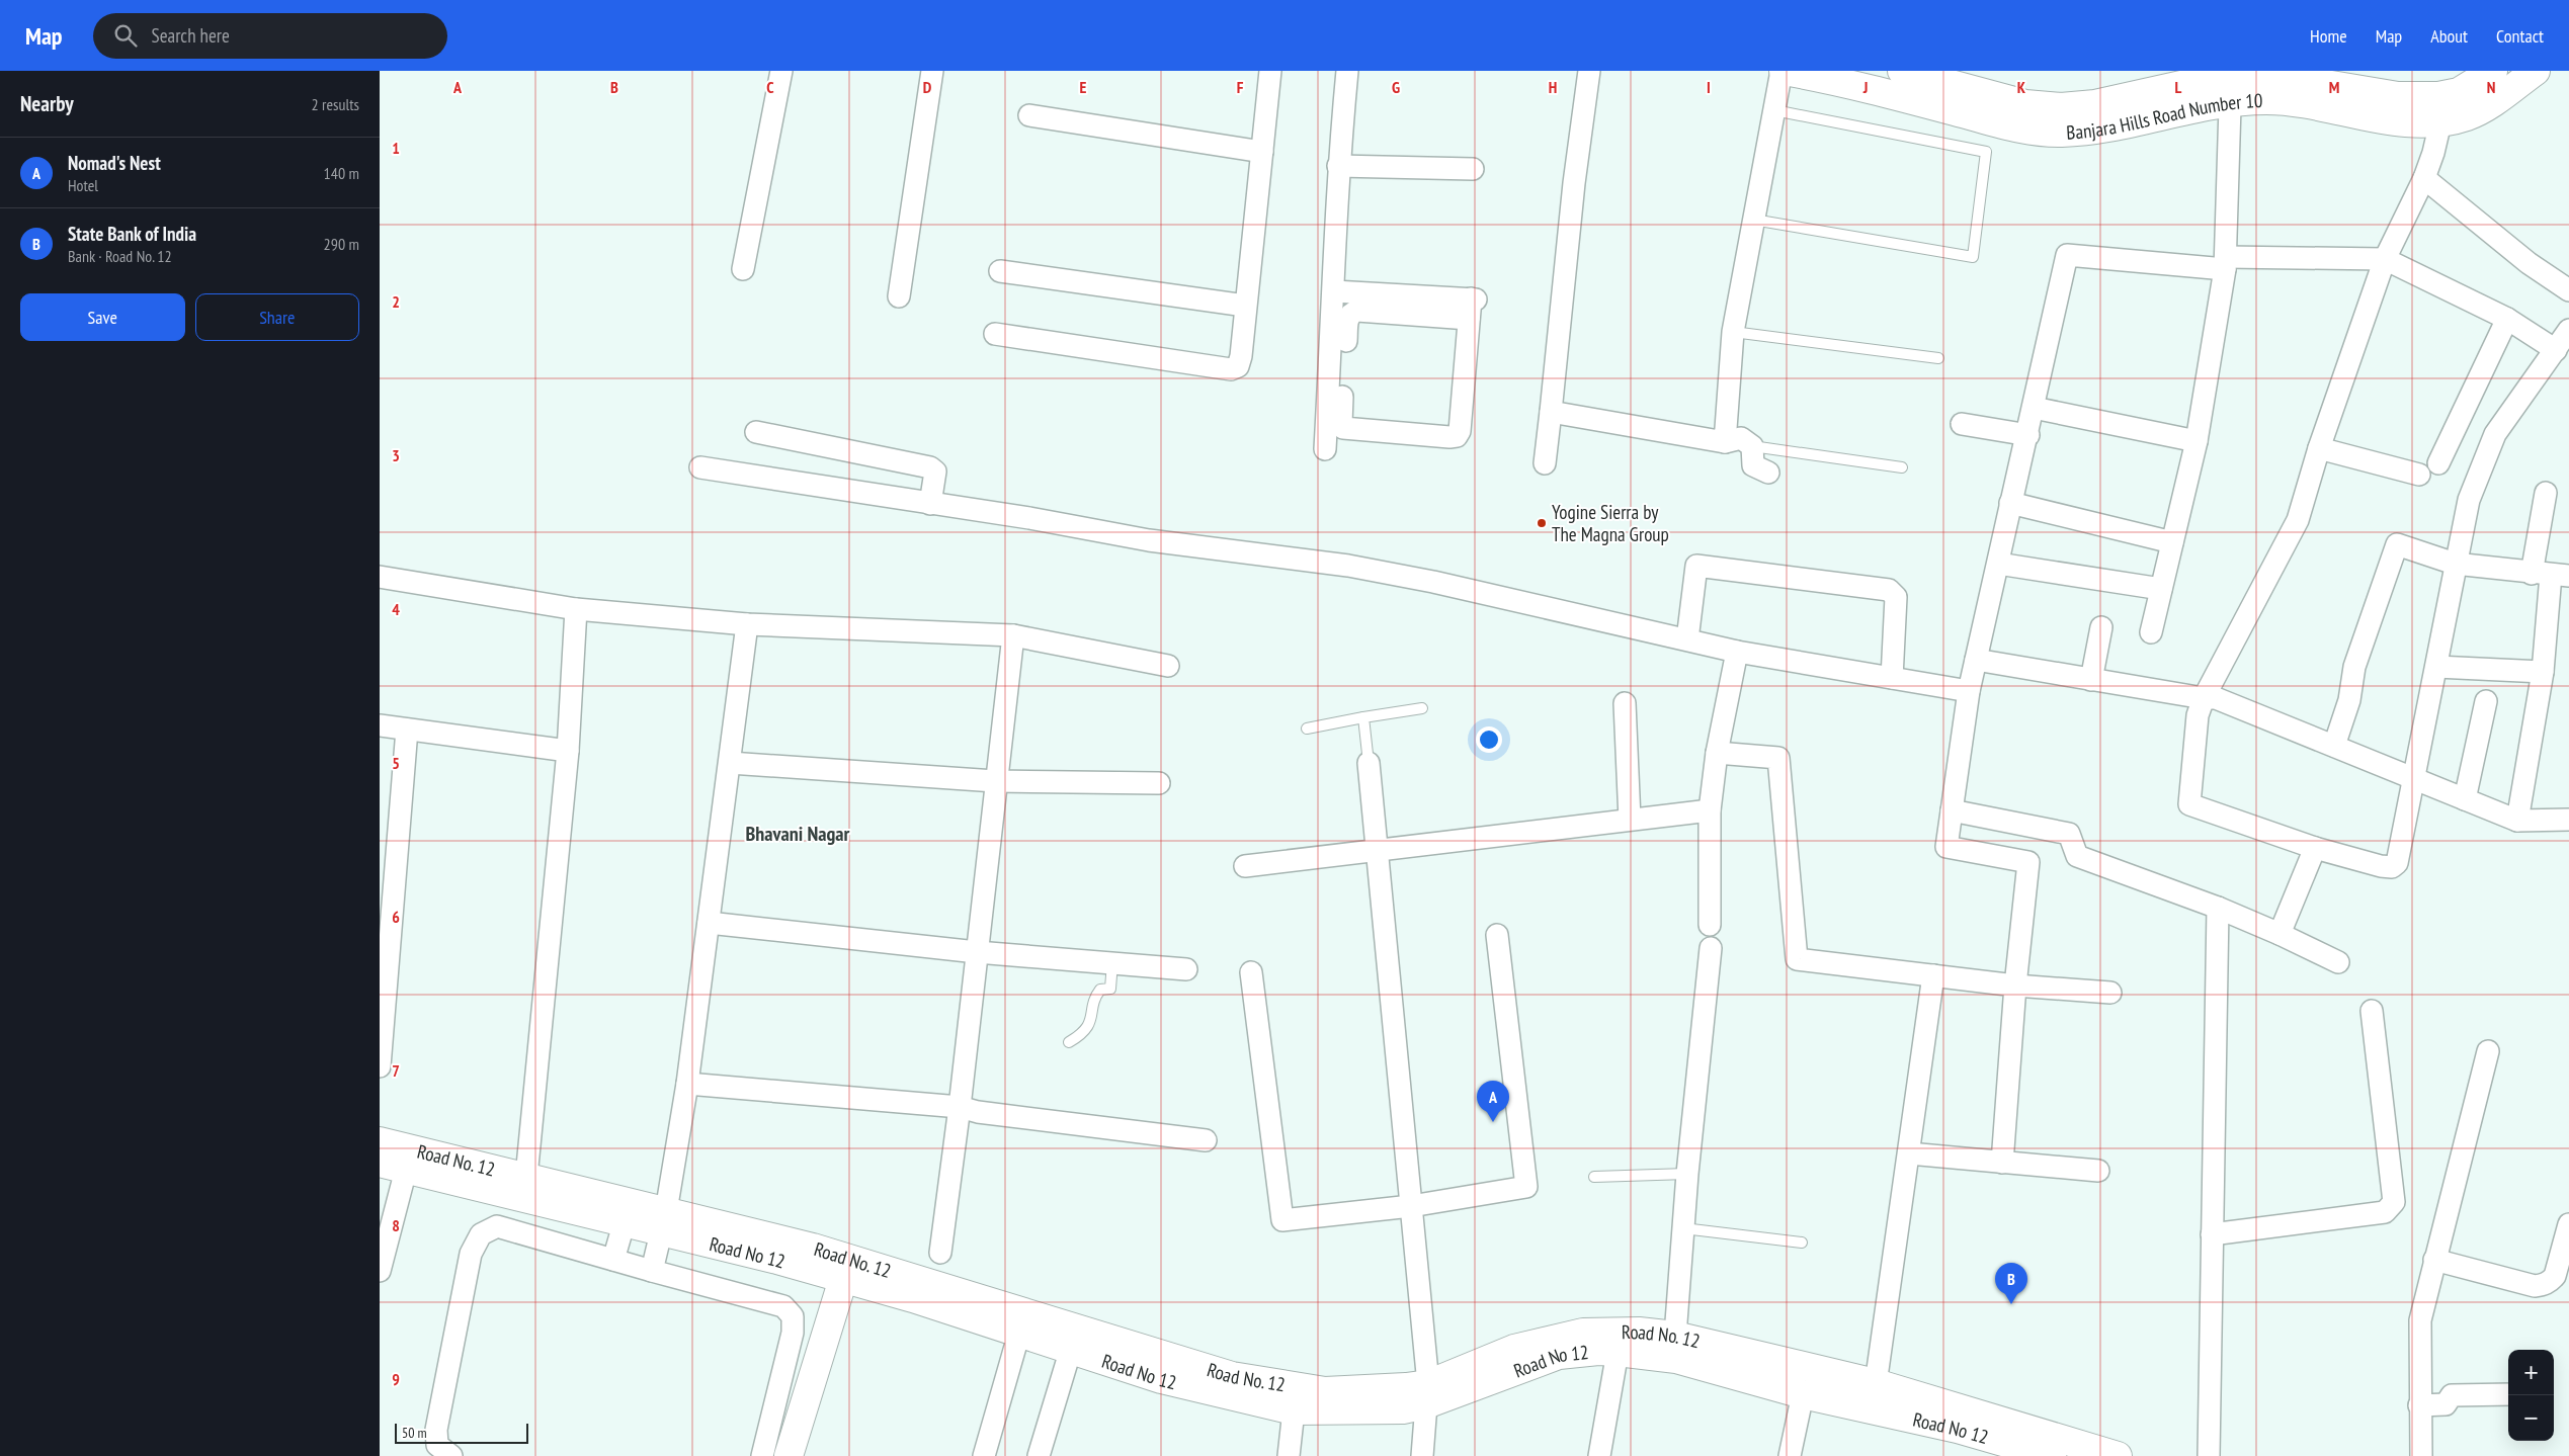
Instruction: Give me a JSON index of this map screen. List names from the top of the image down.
{
  "streets": {
    "main road": ["Banjara Hills Road Number 10", "Road No. 12", "Road No 12"]
  },
  "crossings": [
    ["Road No. 12", "Road No 12"]
  ],
  "districts": ["Bhavani Nagar"],
  "places": ["Yogine Sierra by The Magna Group"],
  "scale_bar": "50 m",
  "page": {
    "header": "Map",
    "search": "Search here",
    "nav": [
      "Home",
      "Map",
      "About",
      "Contact"
    ],
    "heading": ["Nearby", "2 results"],
    "list": [
      {
        "mark": "A",
        "name": "Nomad's Nest",
        "note": "Hotel",
        "value": "140 m"
      },
      {
        "mark": "B",
        "name": "State Bank of India",
        "note": "Bank · Road No. 12",
        "value": "290 m"
      }
    ],
    "buttons": ["Save", "Share"],
    "pins": ["A", "B"],
    "map_buttons": ["+", "−"],
    "scale": "50 m"
  },
  "grid": {
    "columns": [
      "A",
      "B",
      "C",
      "D",
      "E",
      "F",
      "G",
      "H",
      "I",
      "J",
      "K",
      "L",
      "M",
      "N"
    ],
    "rows": [
      "1",
      "2",
      "3",
      "4",
      "5",
      "6",
      "7",
      "8",
      "9"
    ]
  }
}
